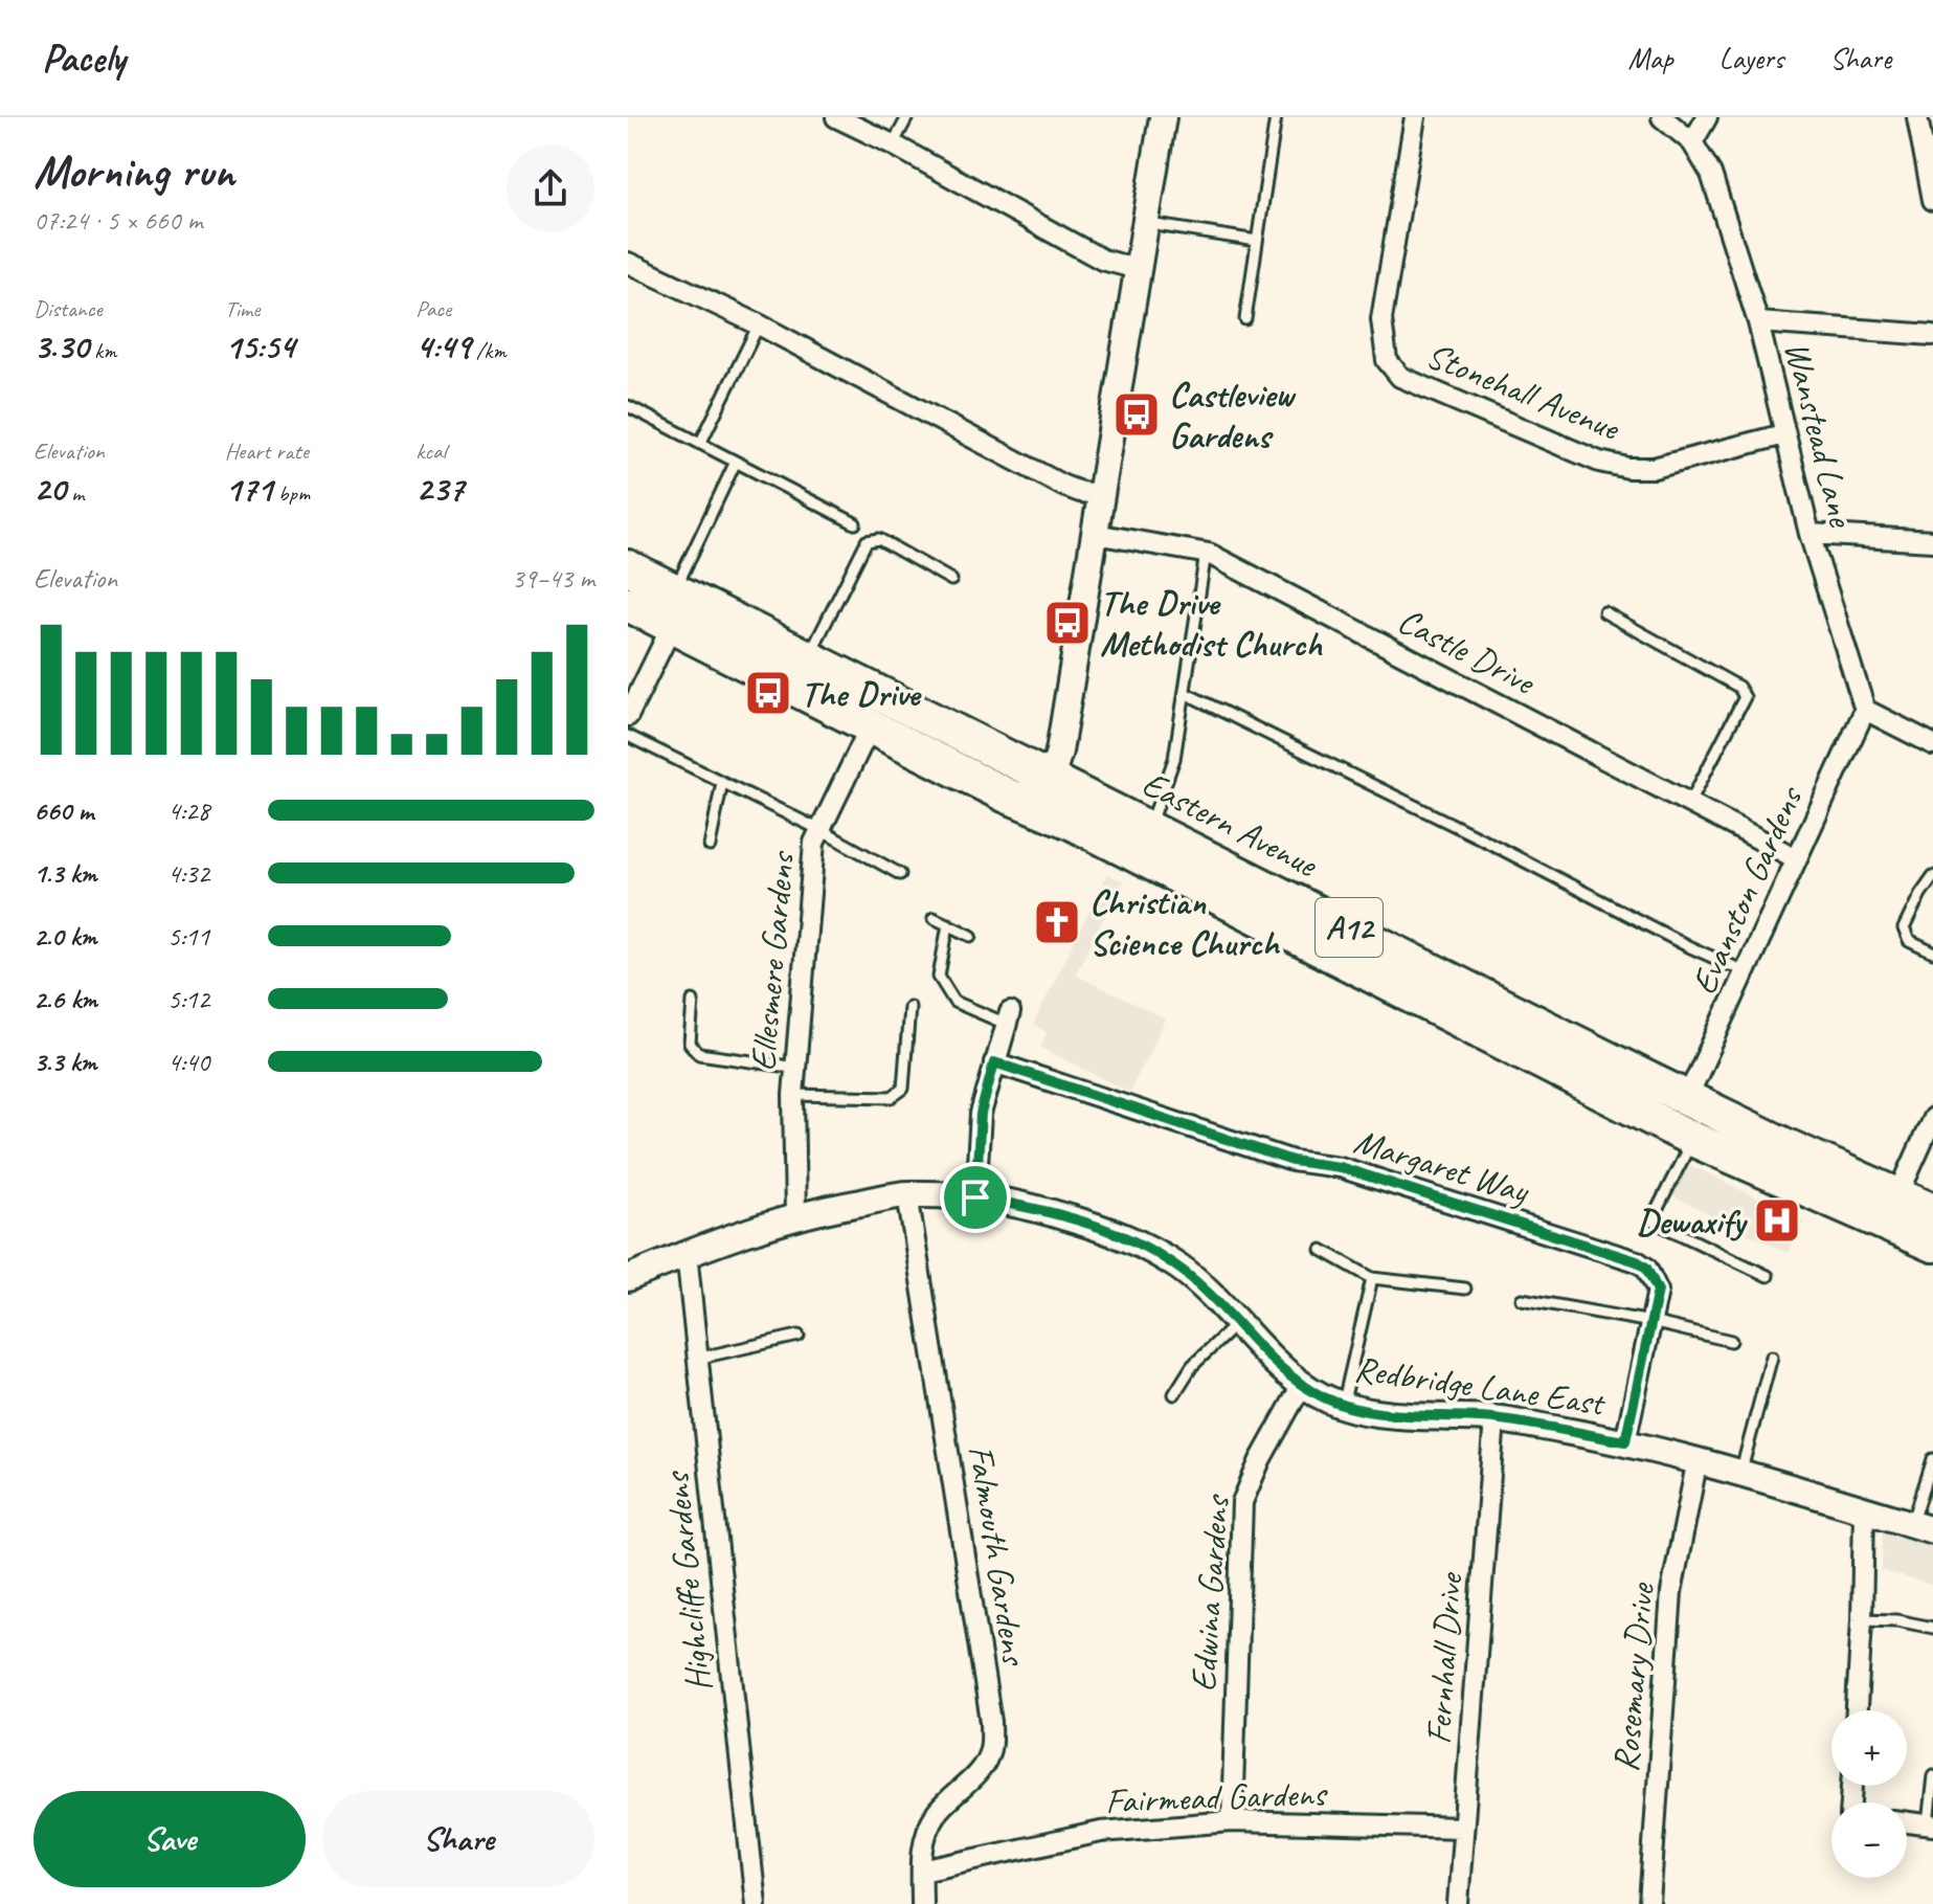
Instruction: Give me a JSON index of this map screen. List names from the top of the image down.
{
  "streets": {
    "highway": ["Eastern Avenue", "A12"],
    "street": [
      "Stonehall Avenue",
      "Wanstead Lane",
      "Castle Drive",
      "Evanston Gardens",
      "Ellesmere Gardens",
      "Margaret Way",
      "Redbridge Lane East",
      "Falmouth Gardens",
      "Highcliffe Gardens",
      "Edwina Gardens",
      "Fernhall Drive",
      "Rosemary Drive",
      "Fairmead Gardens"
    ]
  },
  "crossings": [
    ["Stonehall Avenue", "Wanstead Lane"],
    ["Wanstead Lane", "Evanston Gardens"],
    ["Castle Drive", "Evanston Gardens"],
    ["Eastern Avenue", "Evanston Gardens"],
    ["Eastern Avenue", "Ellesmere Gardens"],
    ["Ellesmere Gardens", "Redbridge Lane East"],
    ["Margaret Way", "Redbridge Lane East"],
    ["Redbridge Lane East", "Falmouth Gardens"],
    ["Redbridge Lane East", "Highcliffe Gardens"],
    ["Redbridge Lane East", "Edwina Gardens"],
    ["Redbridge Lane East", "Fernhall Drive"],
    ["Redbridge Lane East", "Rosemary Drive"],
    ["Falmouth Gardens", "Fairmead Gardens"],
    ["Edwina Gardens", "Fairmead Gardens"],
    ["Fernhall Drive", "Fairmead Gardens"]
  ],
  "places": {
    "bus stop": ["Castleview Gardens", "The Drive Methodist Church", "The Drive"],
    "church": ["Christian Science Church"],
    "hospital": ["Dewaxify"]
  },
  "page": {
    "header": "Pacely",
    "nav": ["Map", "Layers", "Share"],
    "heading": ["Morning run", "07:24 · 5 × 660 m"],
    "stats": [
      ["Distance", "3.30 km"],
      ["Time", "15:54"],
      ["Pace", "4:49 /km"],
      ["Elevation", "20 m"],
      ["Heart rate", "171 bpm"],
      ["kcal", "237"]
    ],
    "chart": ["Elevation", "39–43 m"],
    "list": [
      {
        "name": "660 m",
        "note": "4:28"
      },
      {
        "name": "1.3 km",
        "note": "4:32"
      },
      {
        "name": "2.0 km",
        "note": "5:11"
      },
      {
        "name": "2.6 km",
        "note": "5:12"
      },
      {
        "name": "3.3 km",
        "note": "4:40"
      }
    ],
    "map_buttons": ["+", "−"],
    "buttons": ["Save", "Share"]
  }
}
